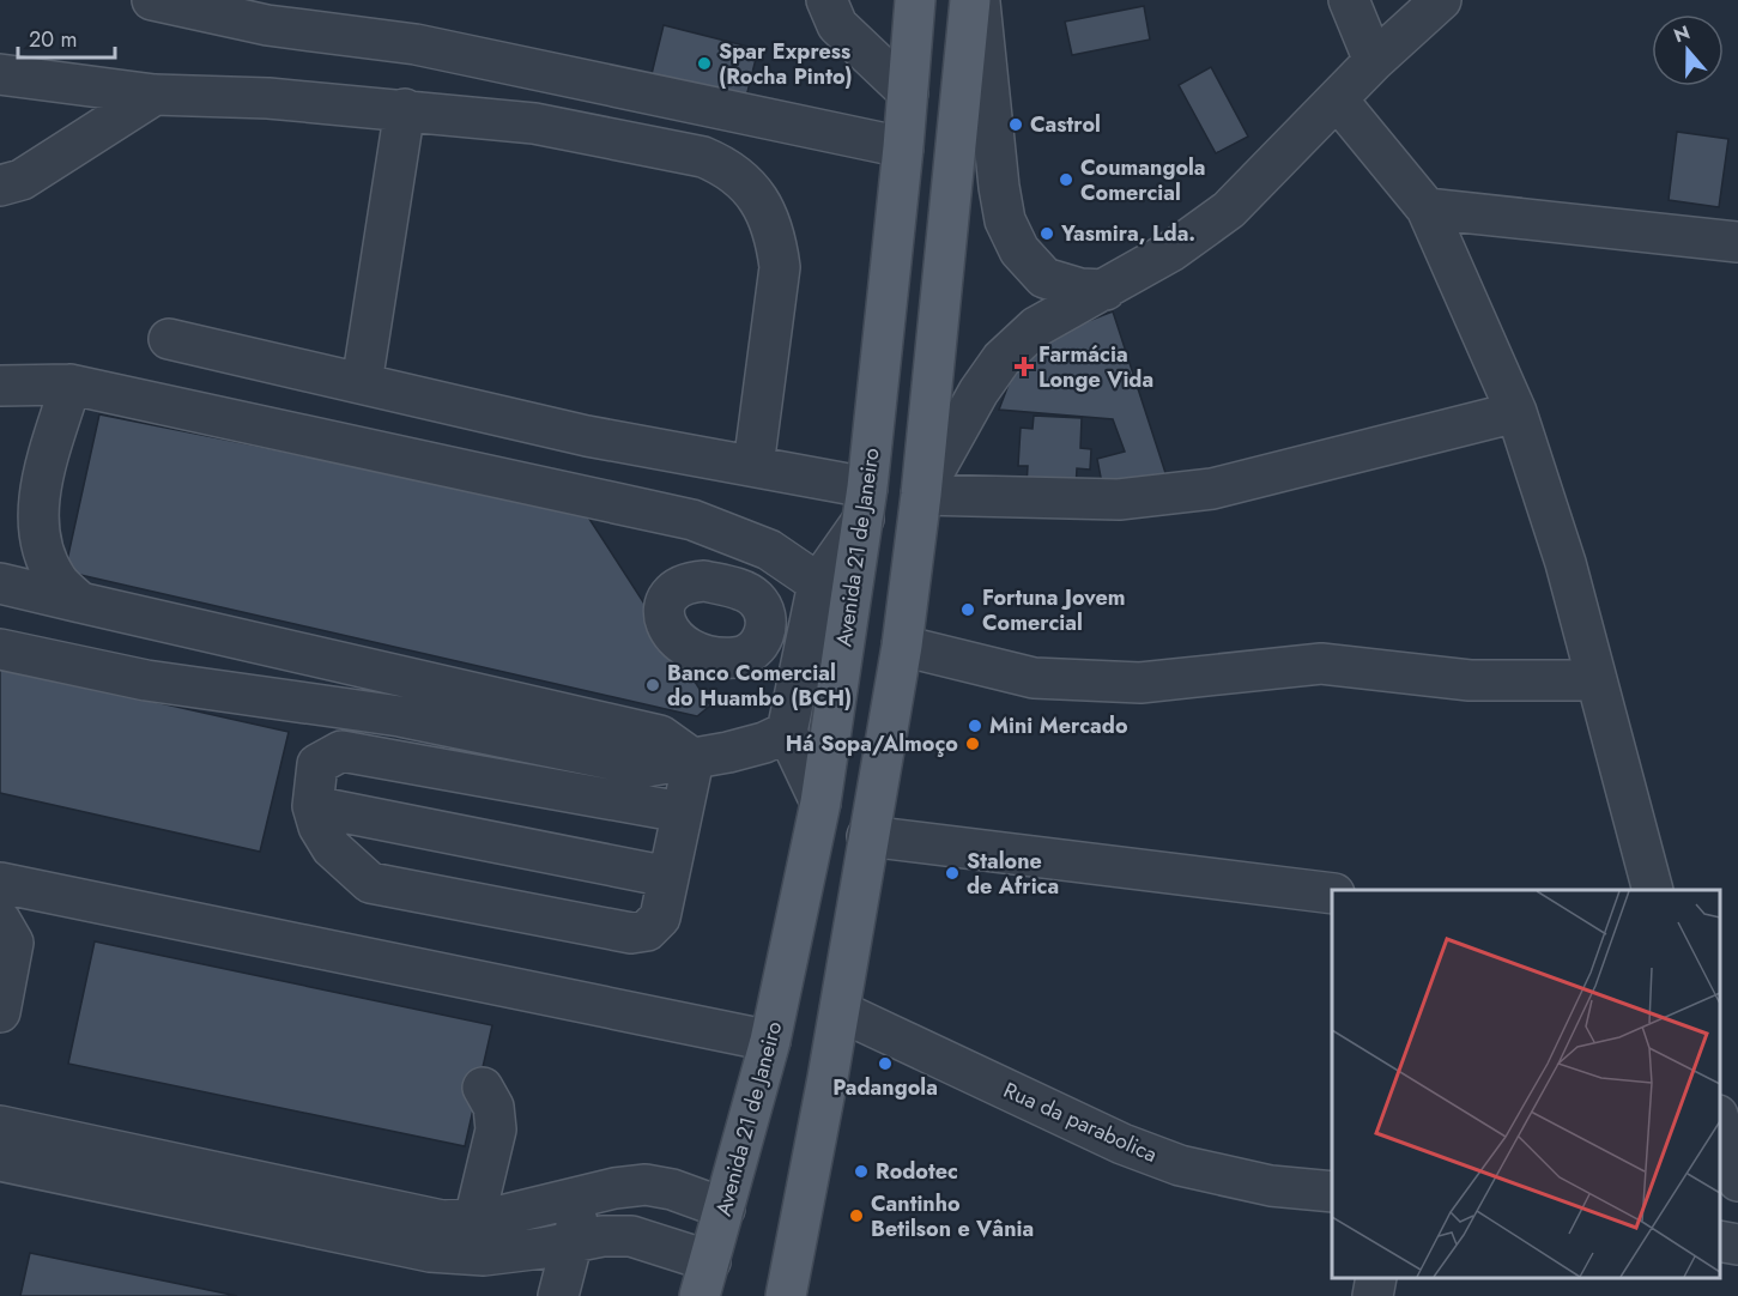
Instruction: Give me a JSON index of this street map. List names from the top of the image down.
{
  "streets": {
    "main road": ["Avenida 21 de Janeiro"],
    "street": ["Rua da parabolica"]
  },
  "places": {
    "other": [
      "Spar Express (Rocha Pinto)",
      "Castrol",
      "Coumangola Comercial",
      "Yasmira, Lda.",
      "Fortuna Jovem Comercial",
      "Banco Comercial do Huambo (BCH)",
      "Mini Mercado",
      "Há Sopa/Almoço",
      "Stalone de Africa",
      "Padangola",
      "Rodotec",
      "Cantinho Betilson e Vânia"
    ],
    "health": ["Farmácia Longe Vida"]
  },
  "scale_bar": "20 m",
  "north": "top"
}
